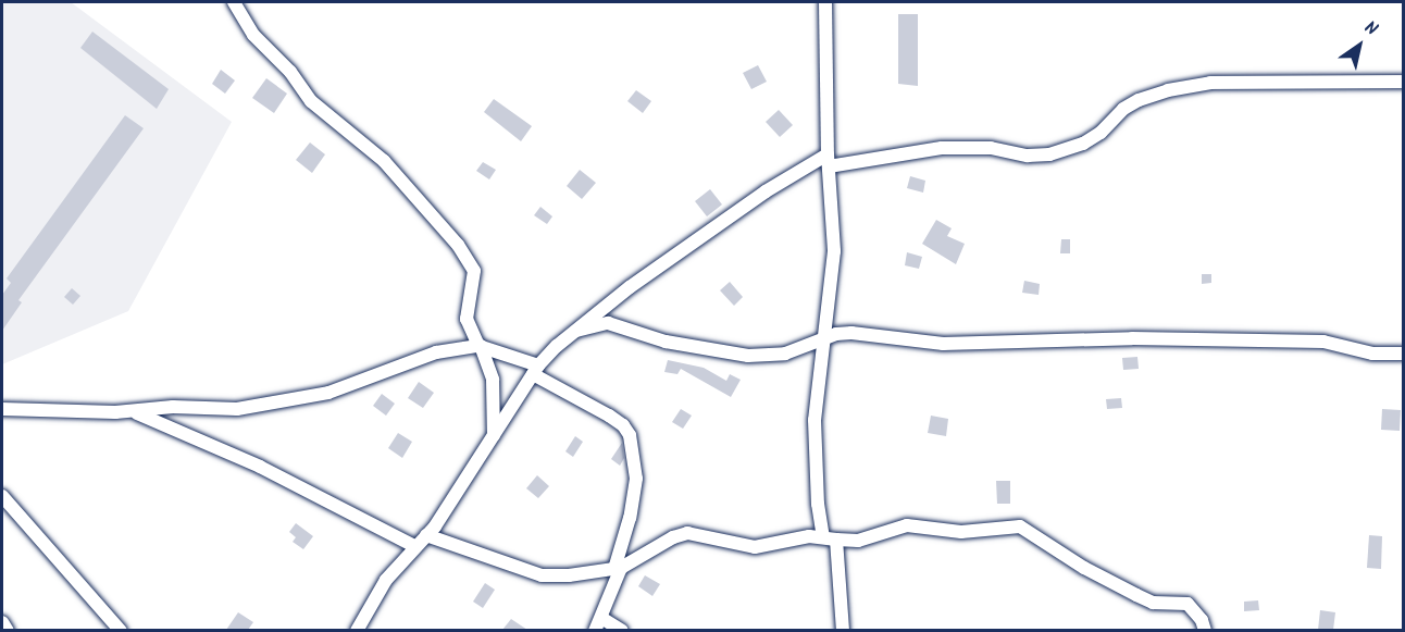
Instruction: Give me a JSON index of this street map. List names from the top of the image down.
{
  "north": "top right"
}
